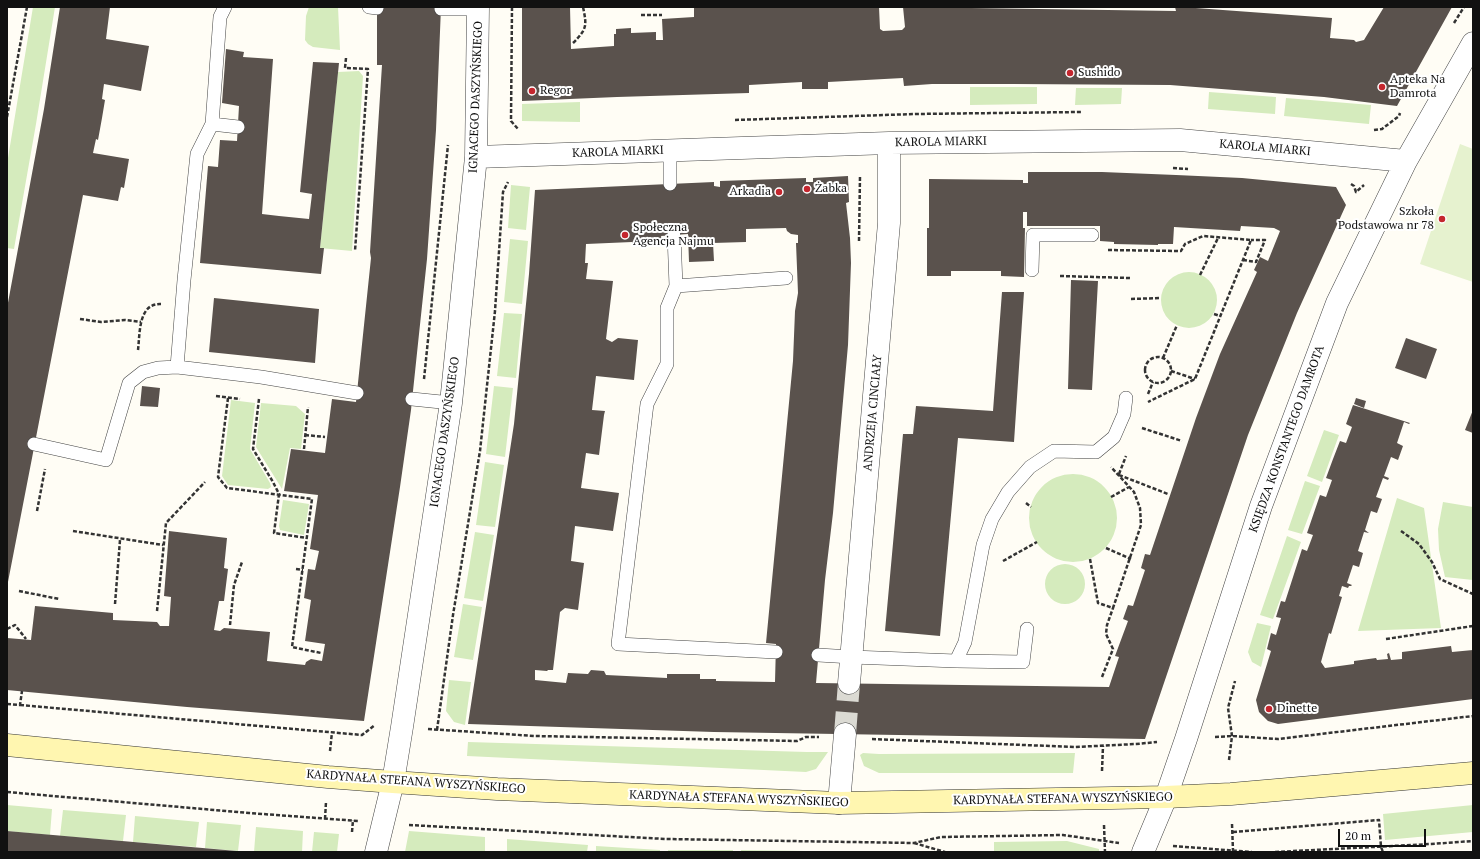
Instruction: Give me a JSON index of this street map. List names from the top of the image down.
{
  "streets": {
    "main road": ["KARDYNAŁA STEFANA WYSZYŃSKIEGO"],
    "street": [
      "IGNACEGO DASZYŃSKIEGO",
      "KAROLA MIARKI",
      "ANDRZEJA CINCIAŁY",
      "KSIĘDZA KONSTANTEGO DAMROTA"
    ]
  },
  "crossings": [
    ["IGNACEGO DASZYŃSKIEGO", "KAROLA MIARKI"],
    ["IGNACEGO DASZYŃSKIEGO", "KARDYNAŁA STEFANA WYSZYŃSKIEGO"],
    ["KAROLA MIARKI", "ANDRZEJA CINCIAŁY"],
    ["KAROLA MIARKI", "KSIĘDZA KONSTANTEGO DAMROTA"],
    ["KSIĘDZA KONSTANTEGO DAMROTA", "KARDYNAŁA STEFANA WYSZYŃSKIEGO"]
  ],
  "places": [
    "Sushido",
    "Apteka Na Damrota",
    "Regor",
    "Żabka",
    "Arkadia",
    "Szkoła Podstawowa nr 78",
    "Społeczna Agencja Najmu",
    "Dinette"
  ],
  "scale_bar": "20 m"
}
